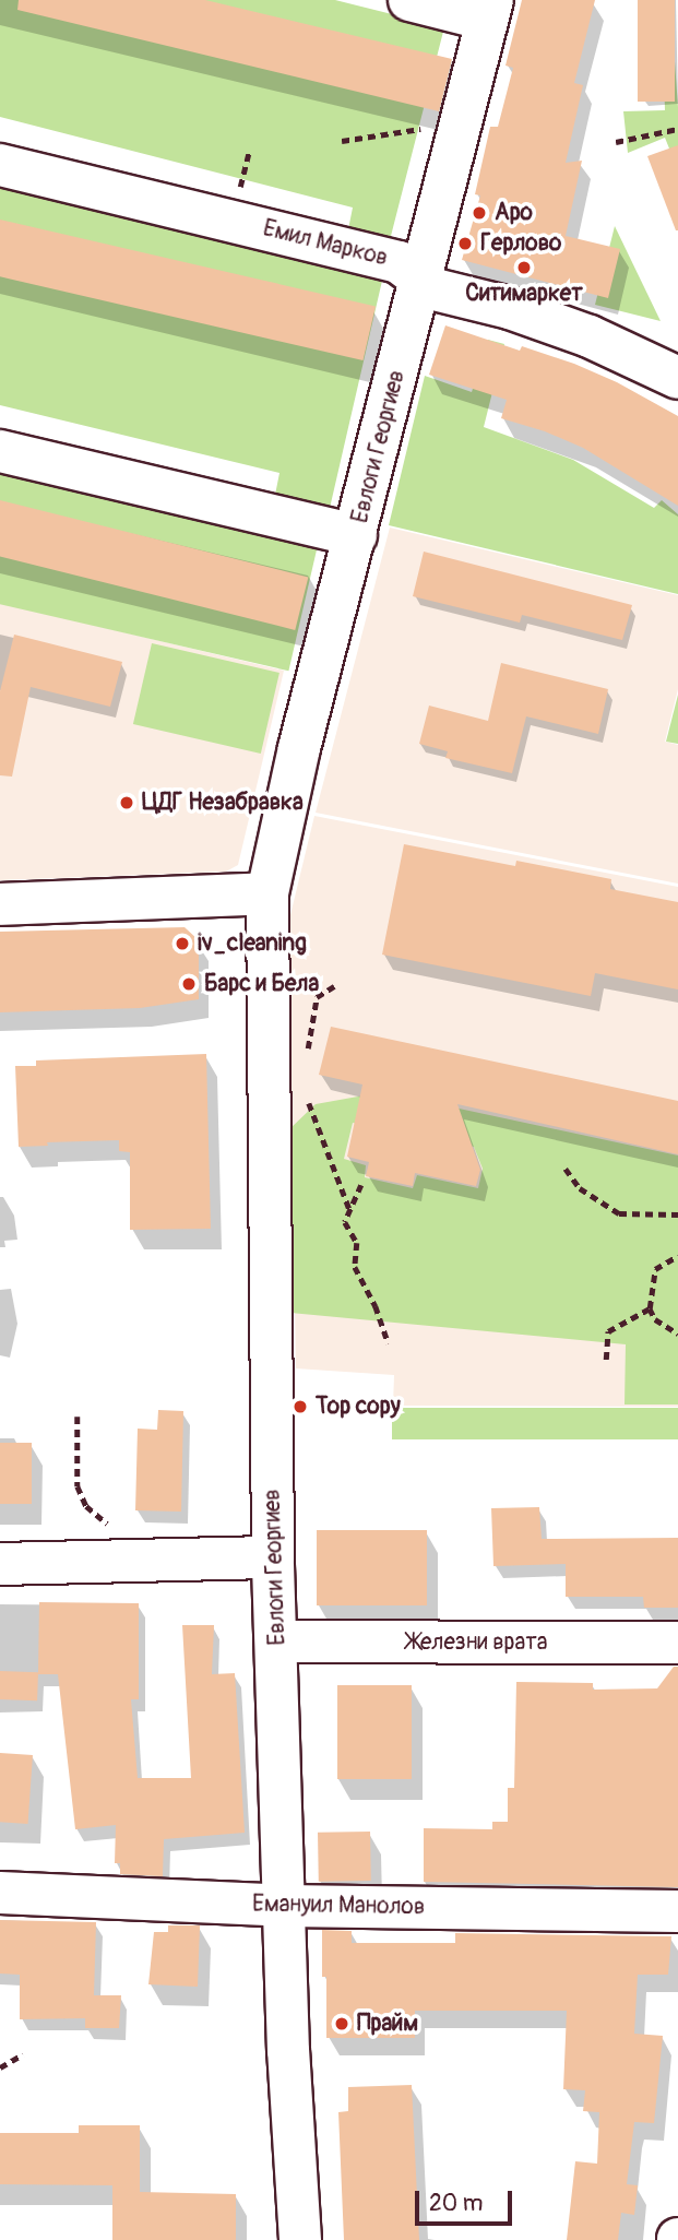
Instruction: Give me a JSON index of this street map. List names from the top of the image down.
{
  "streets": {
    "street": [
      "Емил Марков",
      "Евлоги Георгиев",
      "Железни врата",
      "Емануил Манолов"
    ]
  },
  "crossings": [
    ["Емил Марков", "Евлоги Георгиев"],
    ["Евлоги Георгиев", "Железни врата"],
    ["Евлоги Георгиев", "Емануил Манолов"]
  ],
  "places": [
    "Аро",
    "Герлово",
    "Ситимаркет",
    "ЦДГ Незабравка",
    "iv_cleaning",
    "Барс и Бела",
    "Top copy",
    "Прайм"
  ],
  "scale_bar": "20 m"
}
